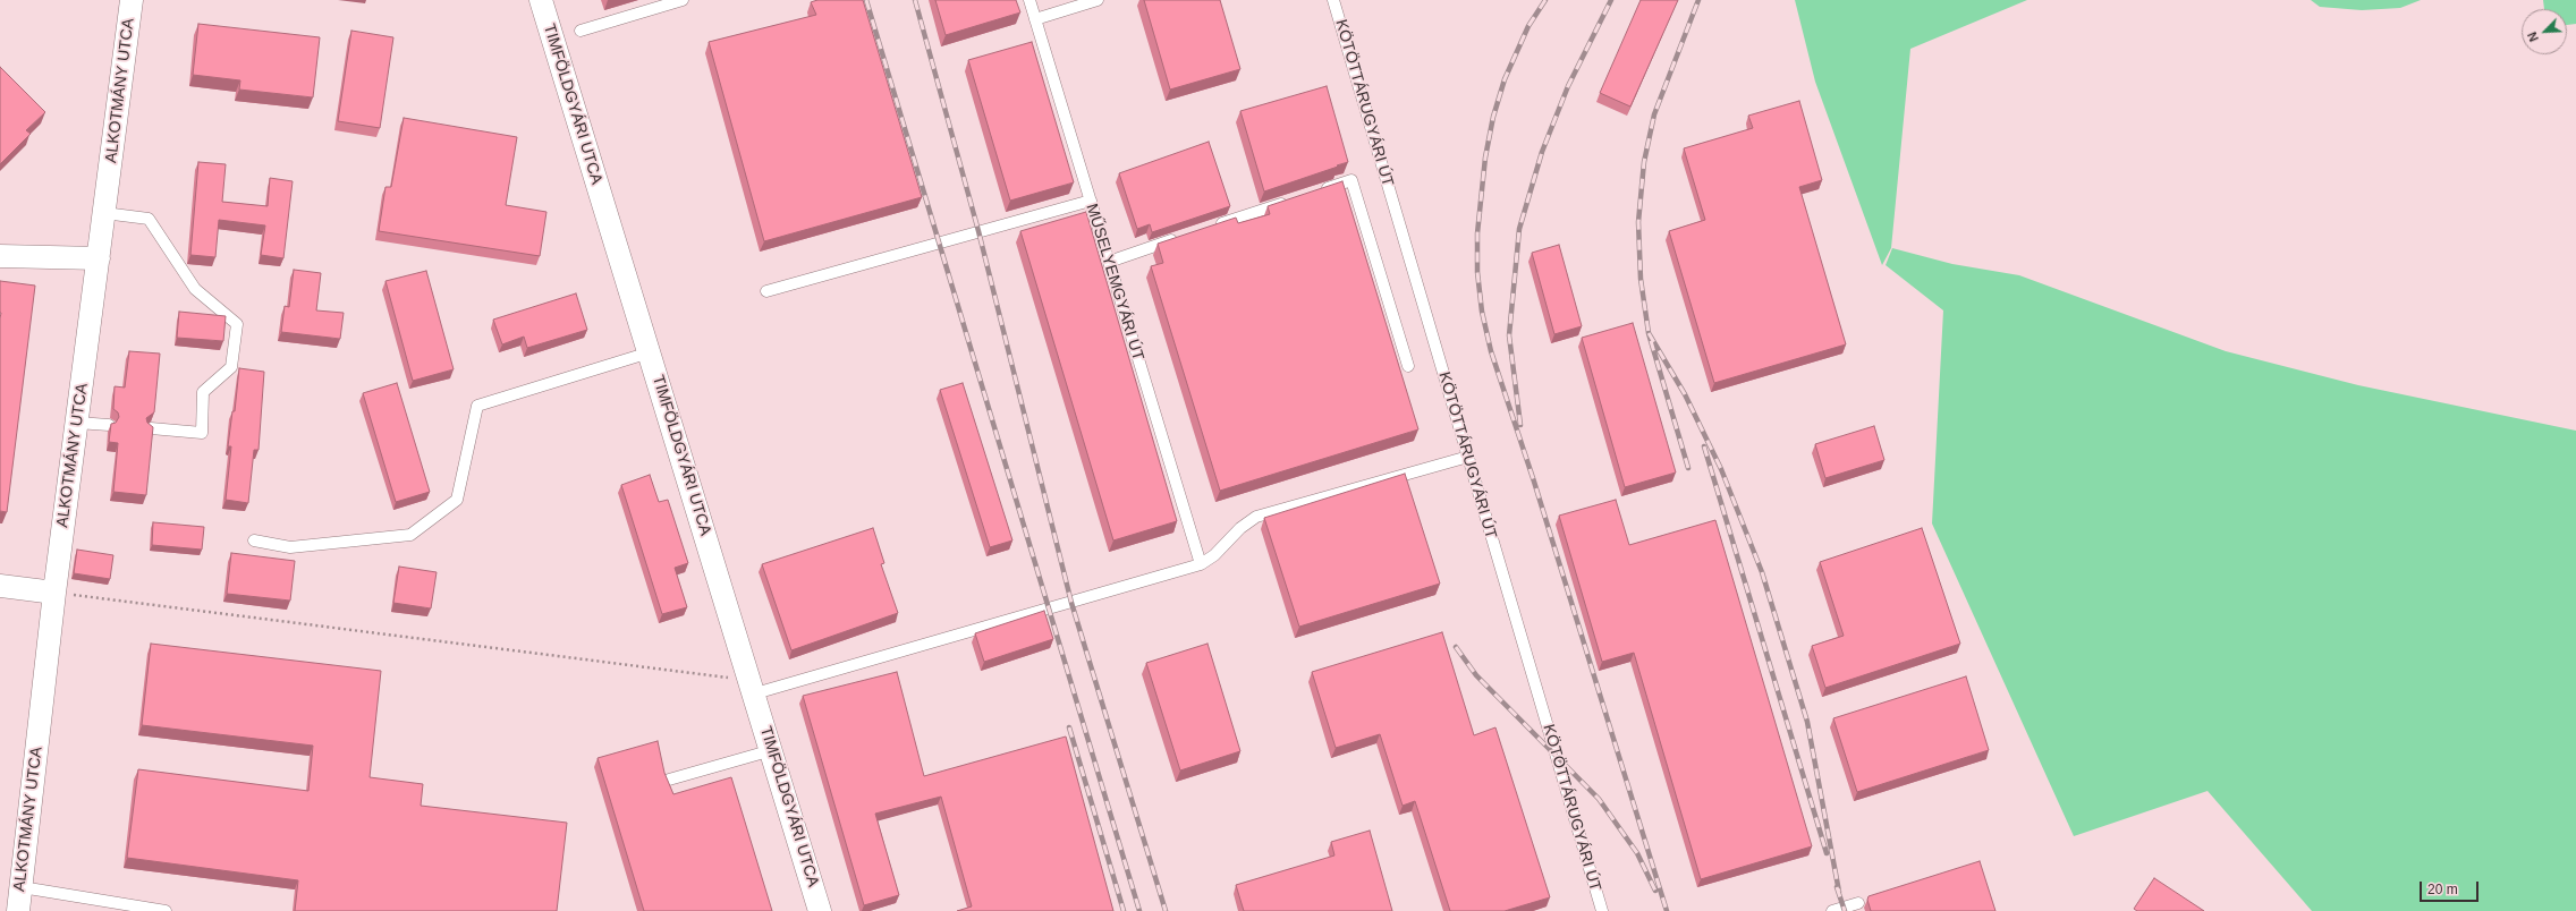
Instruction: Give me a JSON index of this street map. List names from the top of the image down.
{
  "streets": {
    "street": ["ALKOTMÁNY UTCA", "TIMFÖLDGYÁRI UTCA"],
    "lane": ["KÖTÖTTÁRUGYÁRI ÚT", "MŰSELYEMGYÁRI ÚT"]
  },
  "scale_bar": "20 m",
  "north": "bottom left"
}
